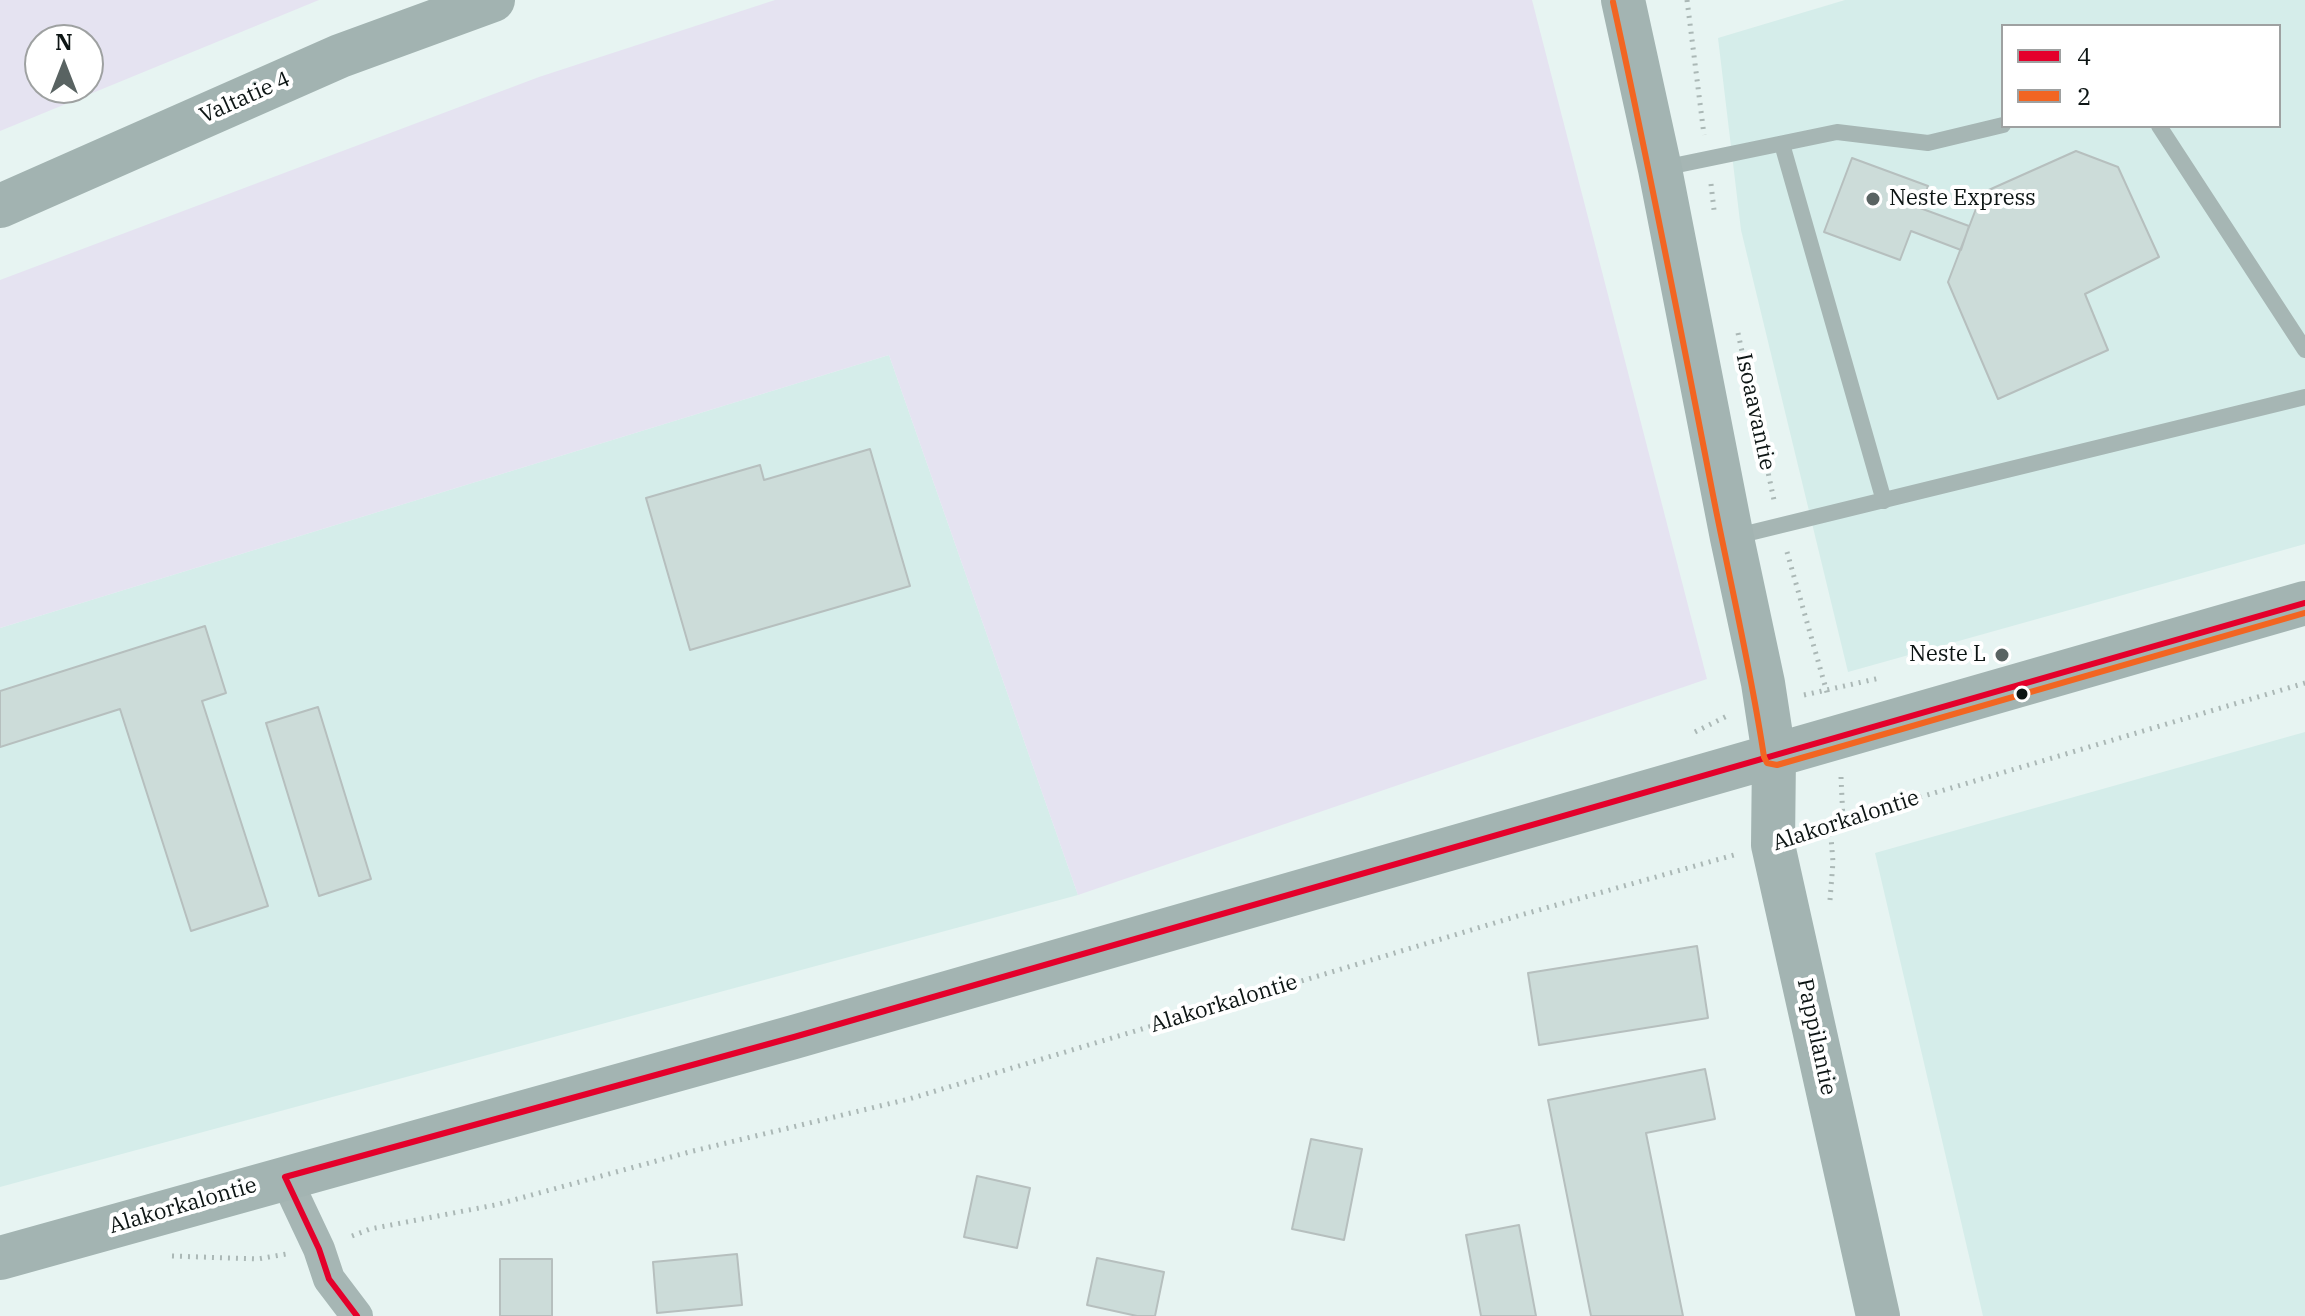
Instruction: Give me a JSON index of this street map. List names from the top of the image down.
{
  "streets": {
    "highway": ["Valtatie 4"],
    "street": ["Isoaavantie", "Alakorkalontie", "Pappilantie"]
  },
  "crossings": [
    ["Isoaavantie", "Alakorkalontie"],
    ["Isoaavantie", "Pappilantie"],
    ["Alakorkalontie", "Pappilantie"]
  ],
  "places": ["Neste Express", "Neste L"],
  "lines": ["transit line 2", "transit line 4"],
  "legend": ["4", "2"],
  "north": "top"
}
